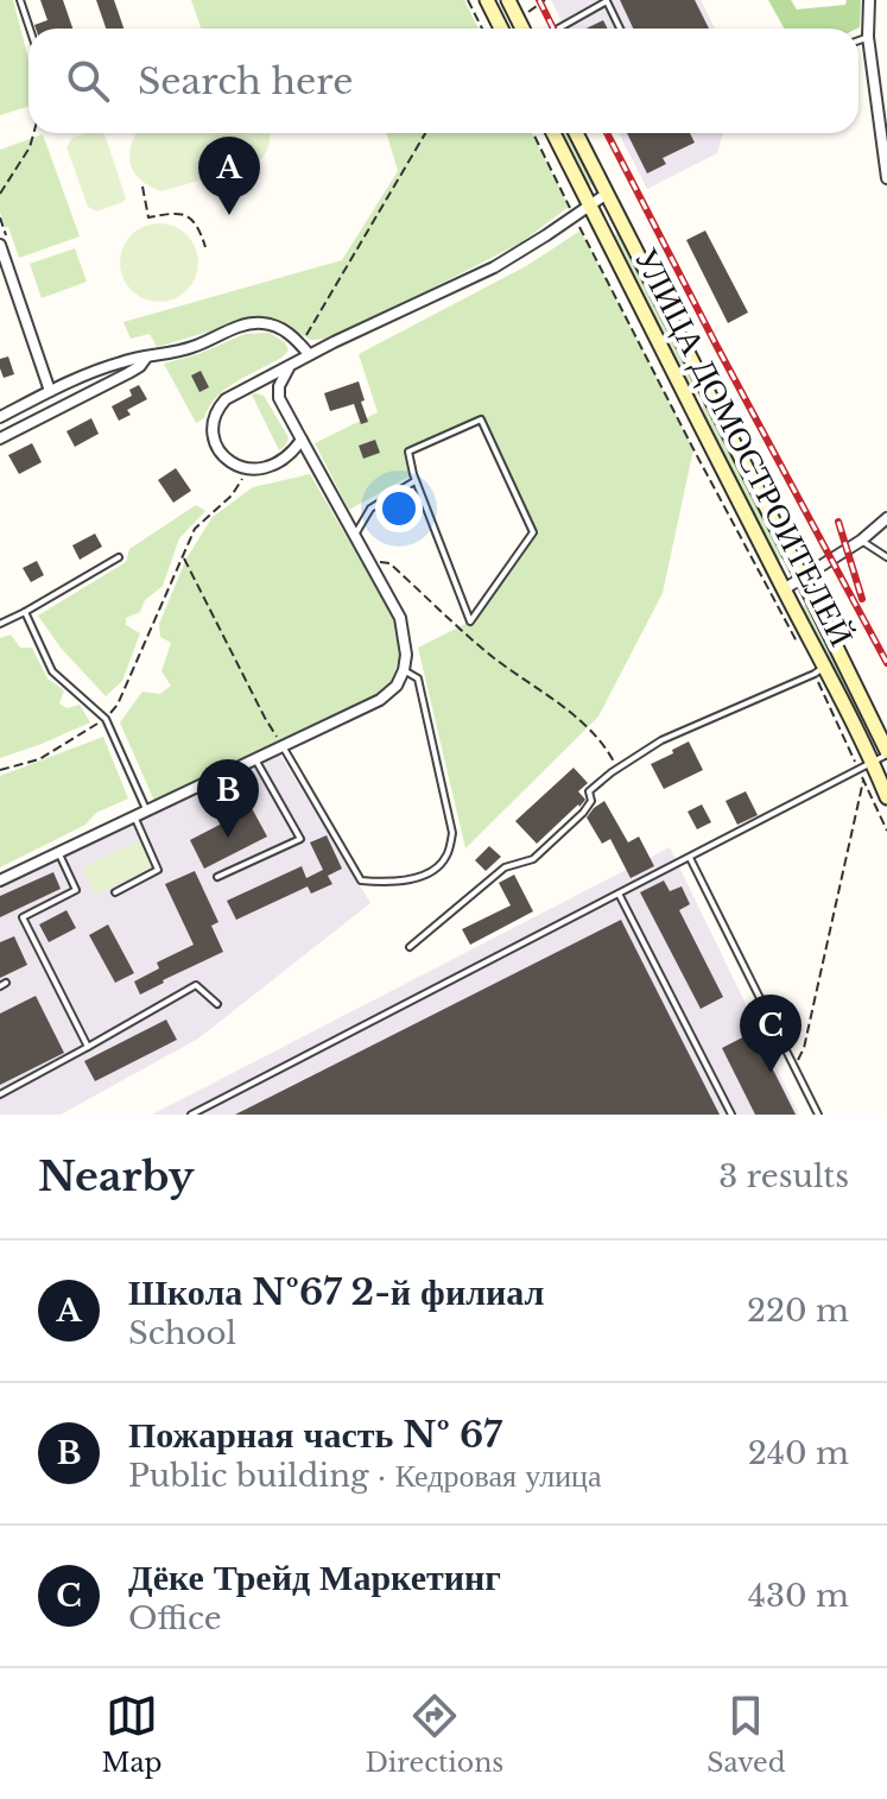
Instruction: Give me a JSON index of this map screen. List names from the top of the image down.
{
  "streets": {
    "main road": ["УЛИЦА ДОМОСТРОИТЕЛЕЙ"]
  },
  "page": {
    "search": "Search here",
    "pins": ["A", "B", "C"],
    "heading": ["Nearby", "3 results"],
    "list": [
      {
        "mark": "A",
        "name": "Школа №67 2-й филиал",
        "note": "School",
        "value": "220 m"
      },
      {
        "mark": "B",
        "name": "Пожарная часть № 67",
        "note": "Public building · Кедровая улица",
        "value": "240 m"
      },
      {
        "mark": "C",
        "name": "Дёке Трейд Маркетинг",
        "note": "Office",
        "value": "430 m"
      }
    ],
    "nav": ["Map", "Directions", "Saved"]
  }
}
